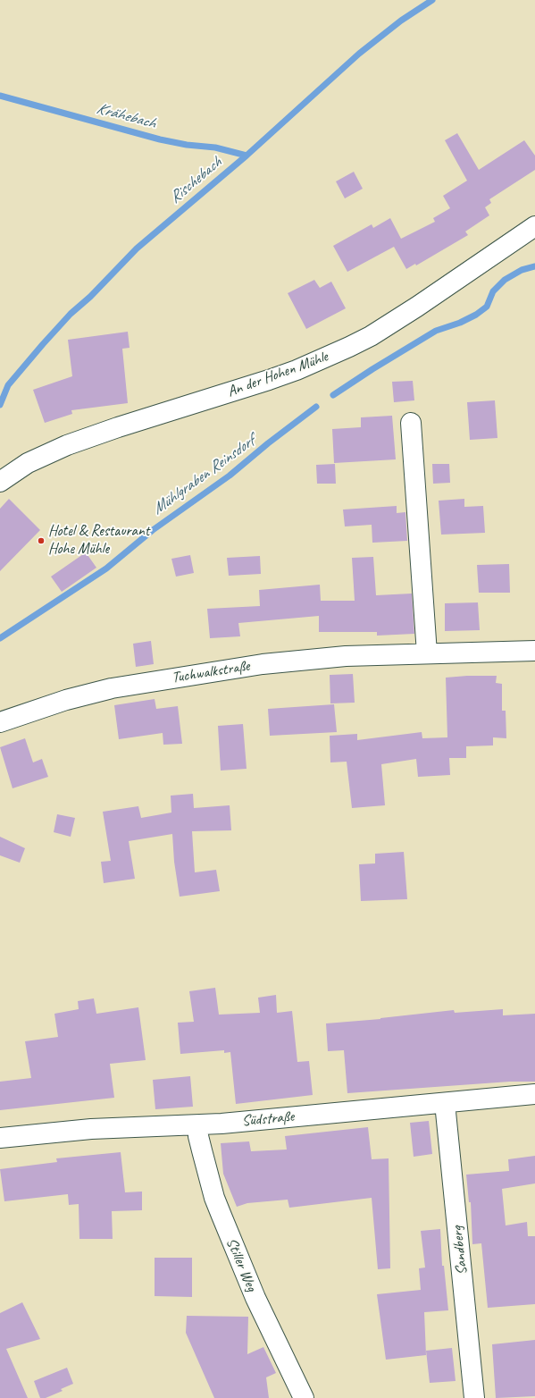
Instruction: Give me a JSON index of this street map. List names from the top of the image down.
{
  "streets": {
    "street": [
      "An der Hohen Mühle",
      "Tuchwalkstraße",
      "Südstraße",
      "Sandberg",
      "Stiller Weg"
    ]
  },
  "crossings": [
    ["Südstraße", "Sandberg"],
    ["Südstraße", "Stiller Weg"]
  ],
  "water": ["Krähebach", "Rischebach", "Mühlgraben Reinsdorf"],
  "places": ["Hotel & Restaurant Hohe Mühle"]
}
